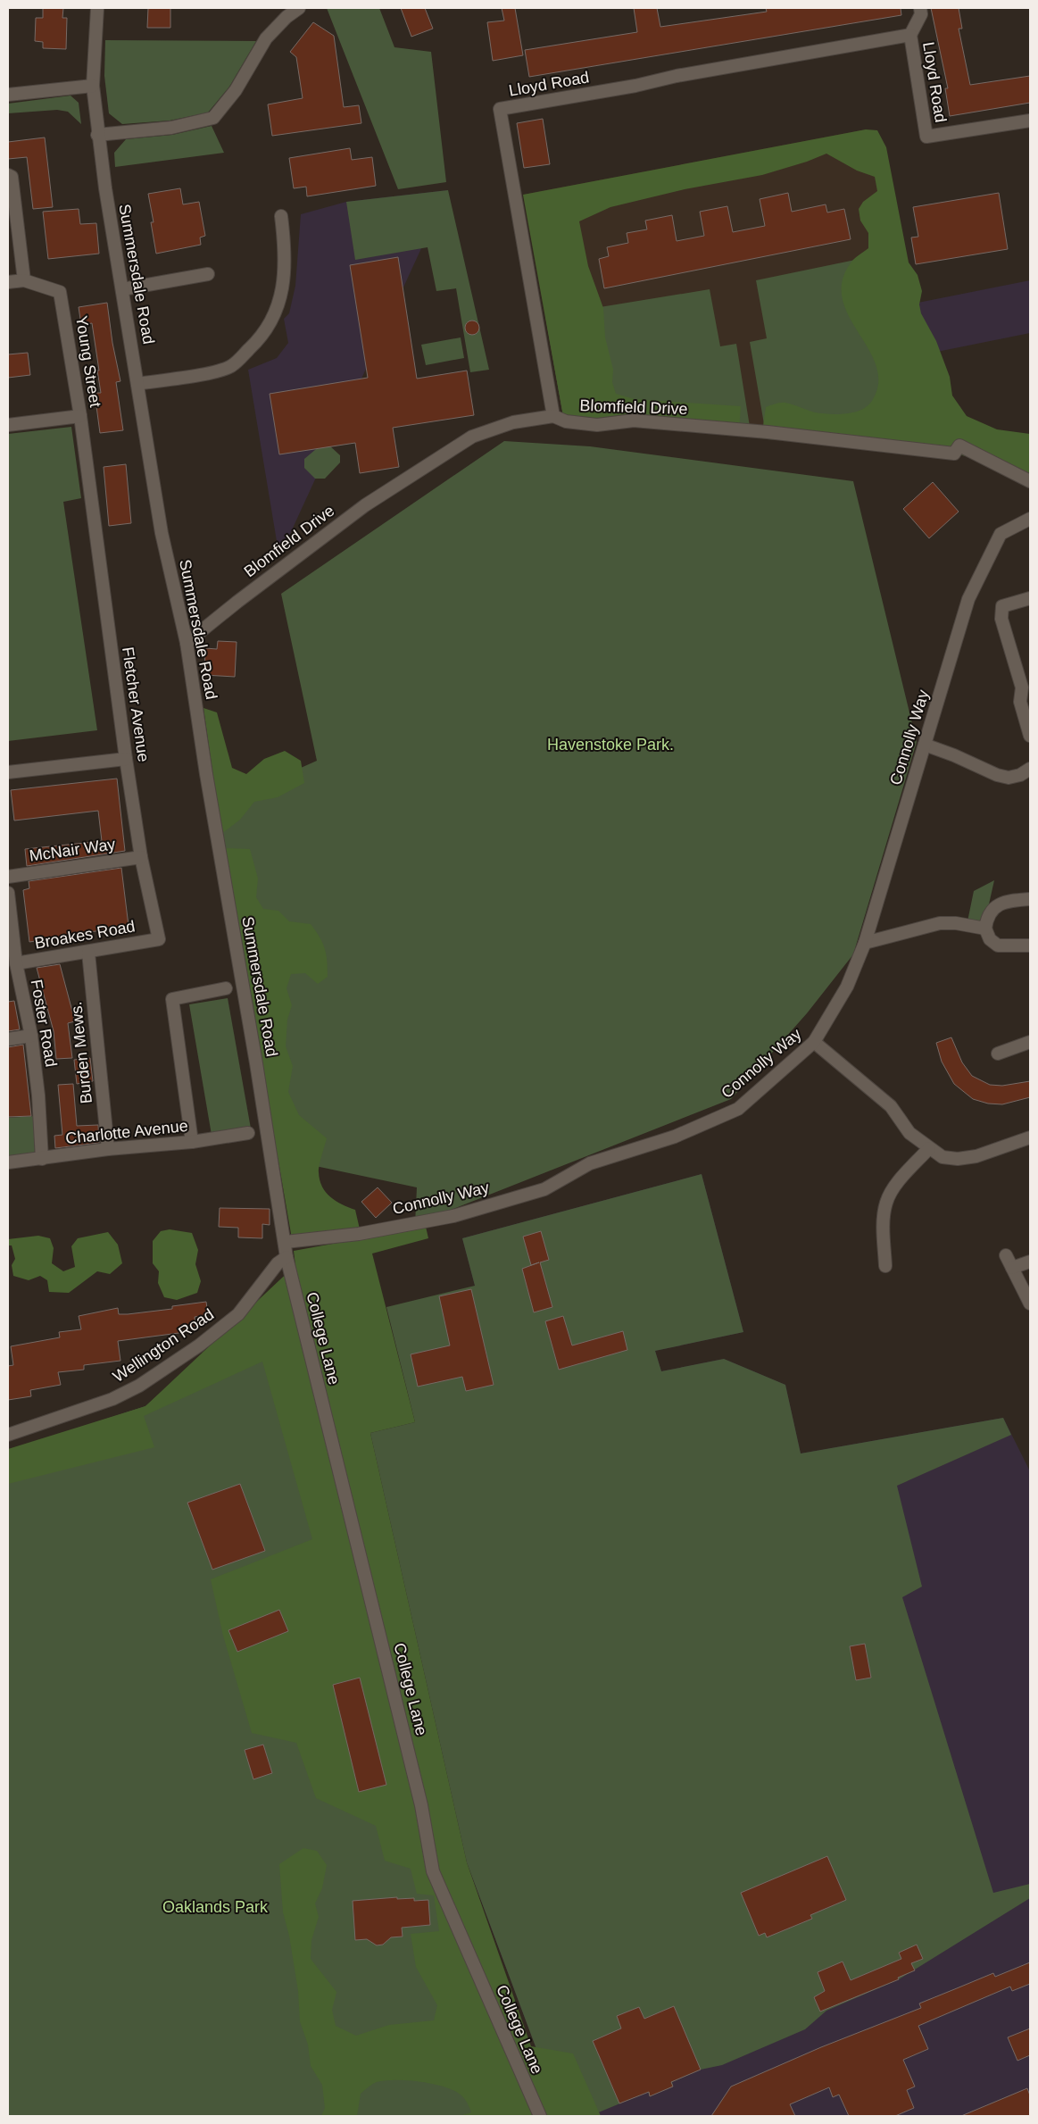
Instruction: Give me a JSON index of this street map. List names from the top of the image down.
{
  "streets": {
    "street": [
      "Lloyd Road",
      "Summersdale Road",
      "Young Street",
      "Blomfield Drive",
      "Fletcher Avenue",
      "Connolly Way",
      "McNair Way",
      "Broakes Road",
      "Foster Road",
      "Burden Mews.",
      "Charlotte Avenue",
      "College Lane",
      "Wellington Road"
    ]
  },
  "crossings": [
    ["Lloyd Road", "Blomfield Drive"],
    ["Summersdale Road", "Blomfield Drive"],
    ["Summersdale Road", "Connolly Way"],
    ["Summersdale Road", "College Lane"],
    ["Summersdale Road", "Wellington Road"],
    ["Young Street", "Fletcher Avenue"],
    ["Fletcher Avenue", "McNair Way"],
    ["Fletcher Avenue", "Broakes Road"],
    ["Broakes Road", "Foster Road"],
    ["Broakes Road", "Burden Mews."],
    ["Foster Road", "Charlotte Avenue"],
    ["Burden Mews.", "Charlotte Avenue"],
    ["College Lane", "Wellington Road"]
  ],
  "parks": ["Havenstoke Park.", "Oaklands Park"]
}
